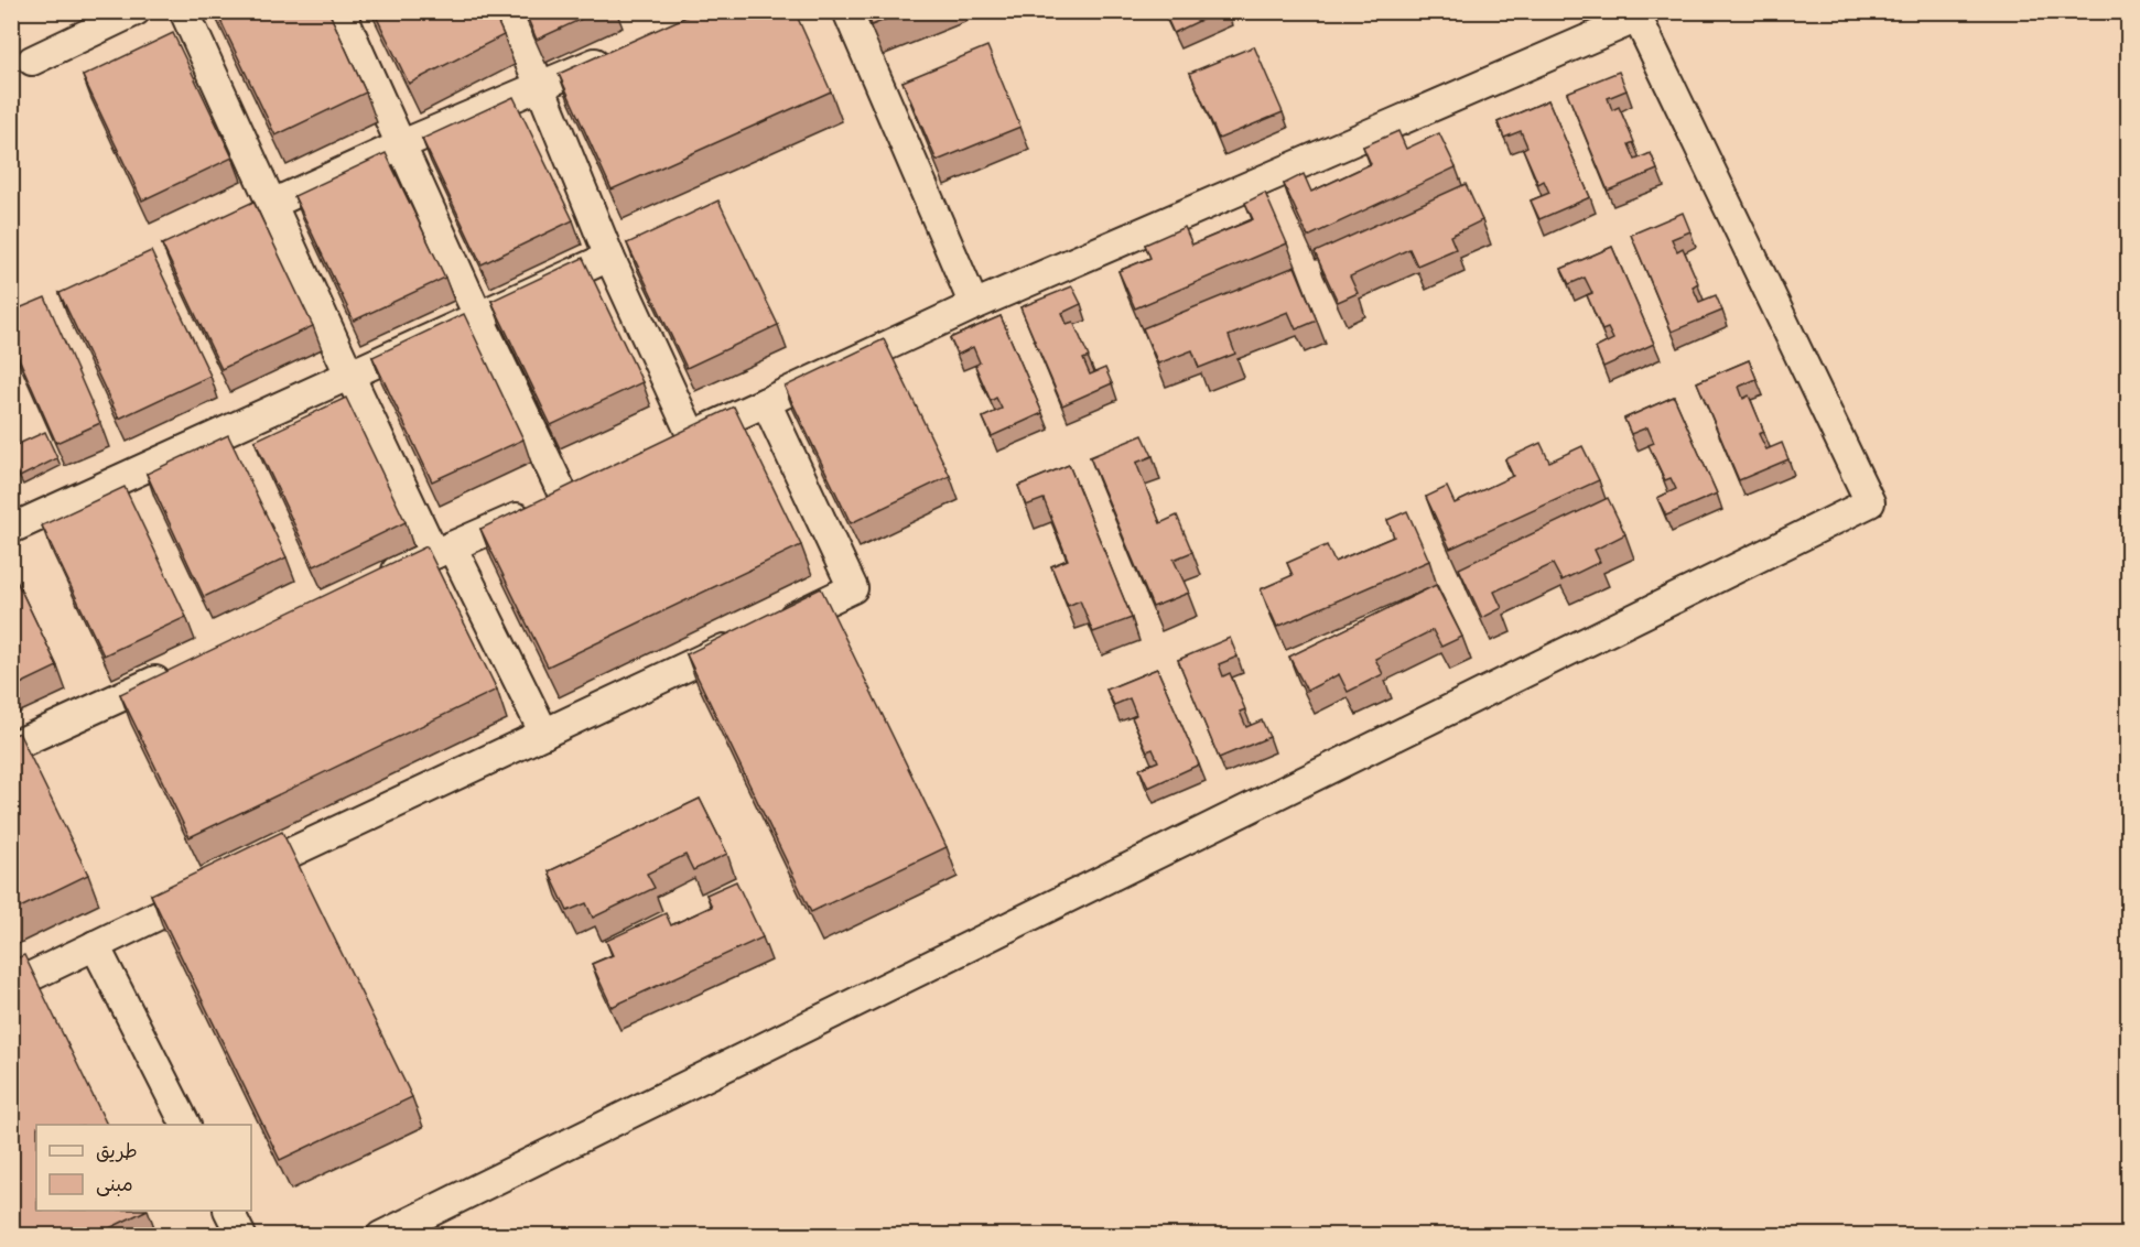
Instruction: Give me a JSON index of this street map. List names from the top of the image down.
{
  "legend": ["طريق", "مبنى"]
}
